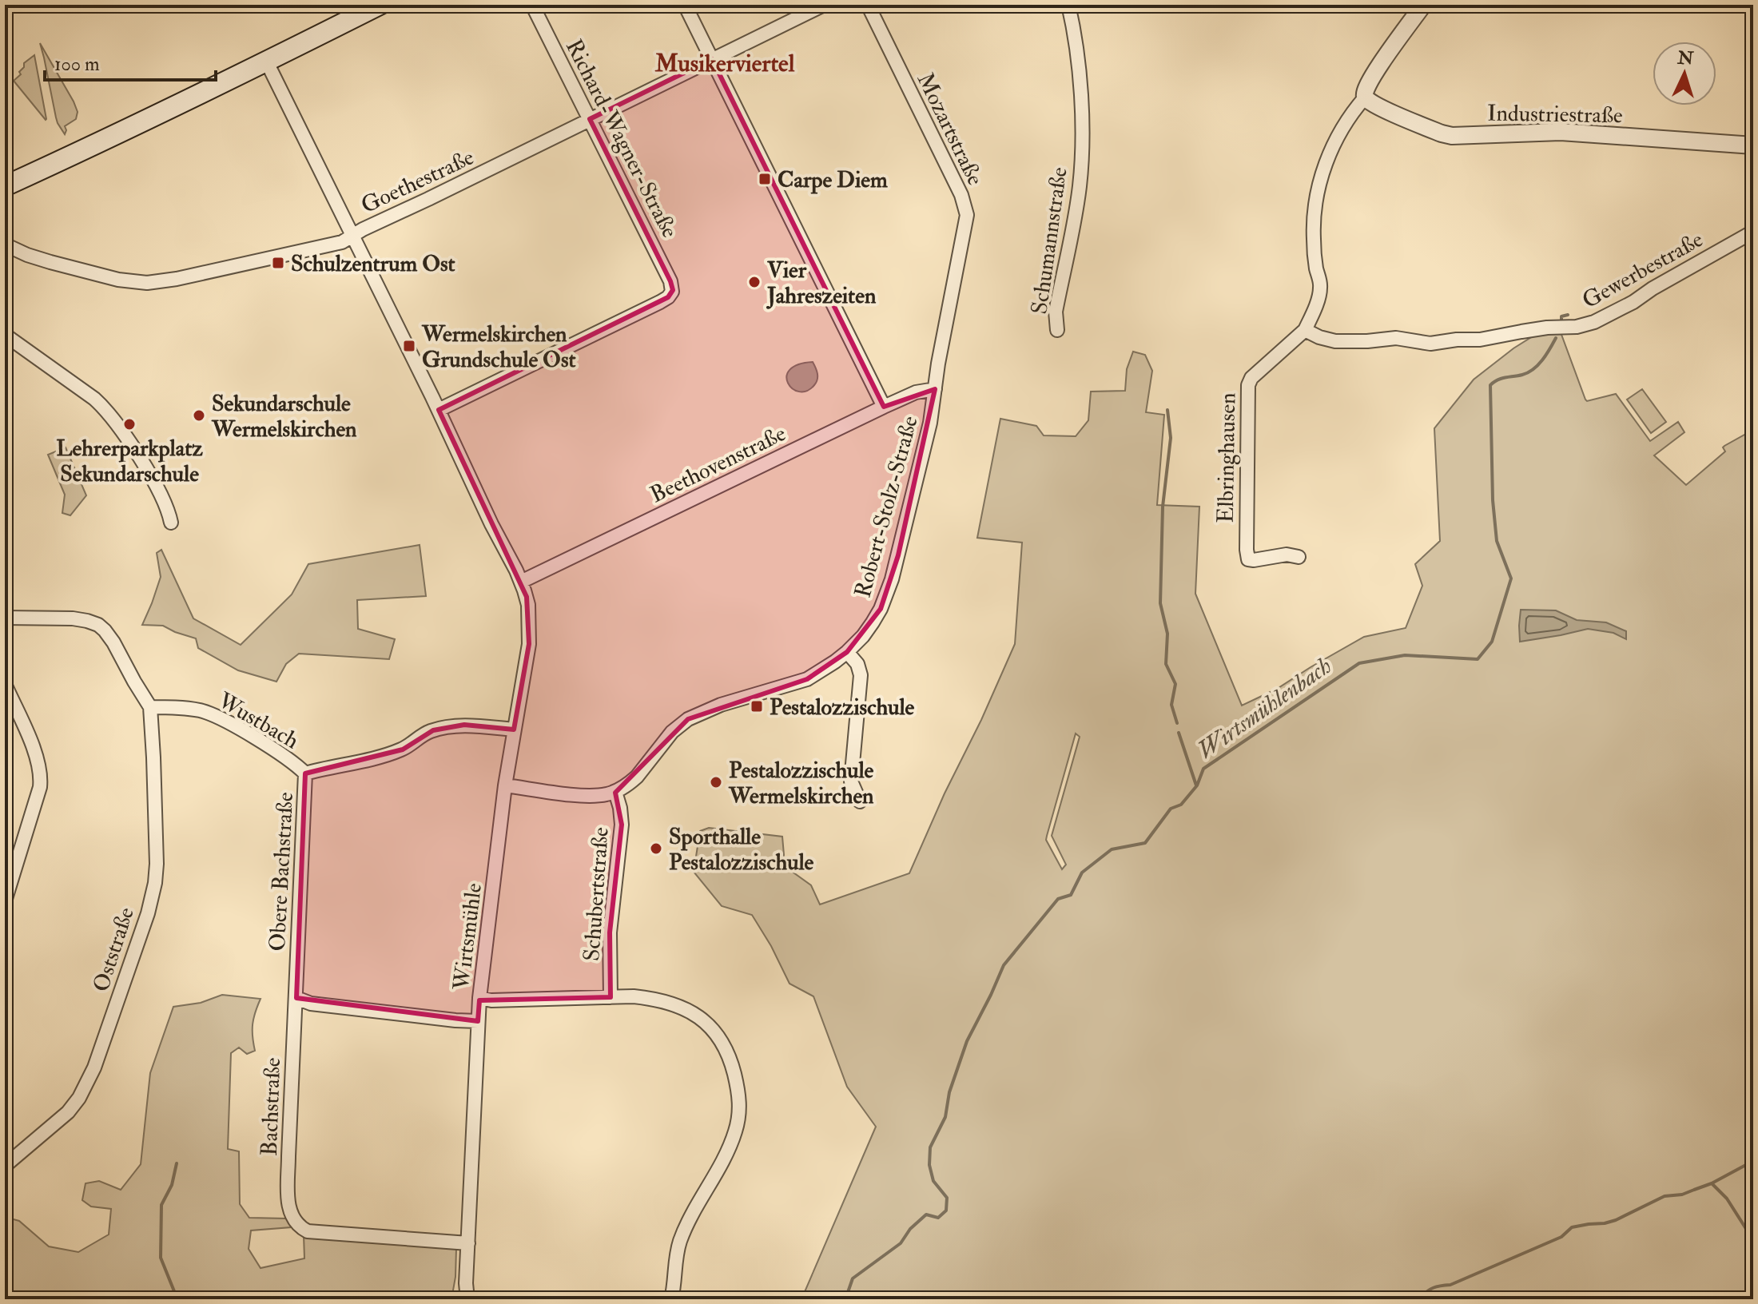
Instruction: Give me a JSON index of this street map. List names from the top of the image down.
{
  "streets": {
    "street": [
      "Industriestraße",
      "Mozartstraße",
      "Richard-Wagner-Straße",
      "Goethestraße",
      "Schumannstraße",
      "Gewerbestraße",
      "Elbringhausen",
      "Beethovenstraße",
      "Robert-Stolz-Straße",
      "Wustbach",
      "Obere Bachstraße",
      "Schubertstraße",
      "Wirtsmühle",
      "Oststraße",
      "Bachstraße"
    ]
  },
  "crossings": [
    ["Industriestraße", "Elbringhausen"],
    ["Mozartstraße", "Beethovenstraße"],
    ["Mozartstraße", "Robert-Stolz-Straße"],
    ["Richard-Wagner-Straße", "Goethestraße"],
    ["Richard-Wagner-Straße", "Wirtsmühle"],
    ["Goethestraße", "Wirtsmühle"],
    ["Gewerbestraße", "Elbringhausen"],
    ["Beethovenstraße", "Robert-Stolz-Straße"],
    ["Beethovenstraße", "Wirtsmühle"],
    ["Robert-Stolz-Straße", "Schubertstraße"],
    ["Wustbach", "Obere Bachstraße"],
    ["Wustbach", "Oststraße"],
    ["Obere Bachstraße", "Wirtsmühle"],
    ["Obere Bachstraße", "Bachstraße"],
    ["Schubertstraße", "Wirtsmühle"],
    ["Wirtsmühle", "Bachstraße"]
  ],
  "districts": ["Musikerviertel"],
  "water": ["Wirtsmühlenbach"],
  "places": {
    "transit": [
      "Carpe Diem",
      "Schulzentrum Ost",
      "Wermelskirchen Grundschule Ost",
      "Pestalozzischule"
    ],
    "other": [
      "Vier Jahreszeiten",
      "Sekundarschule Wermelskirchen",
      "Lehrerparkplatz Sekundarschule",
      "Pestalozzischule Wermelskirchen",
      "Sporthalle Pestalozzischule"
    ]
  },
  "scale_bar": "100 m",
  "north": "top"
}
